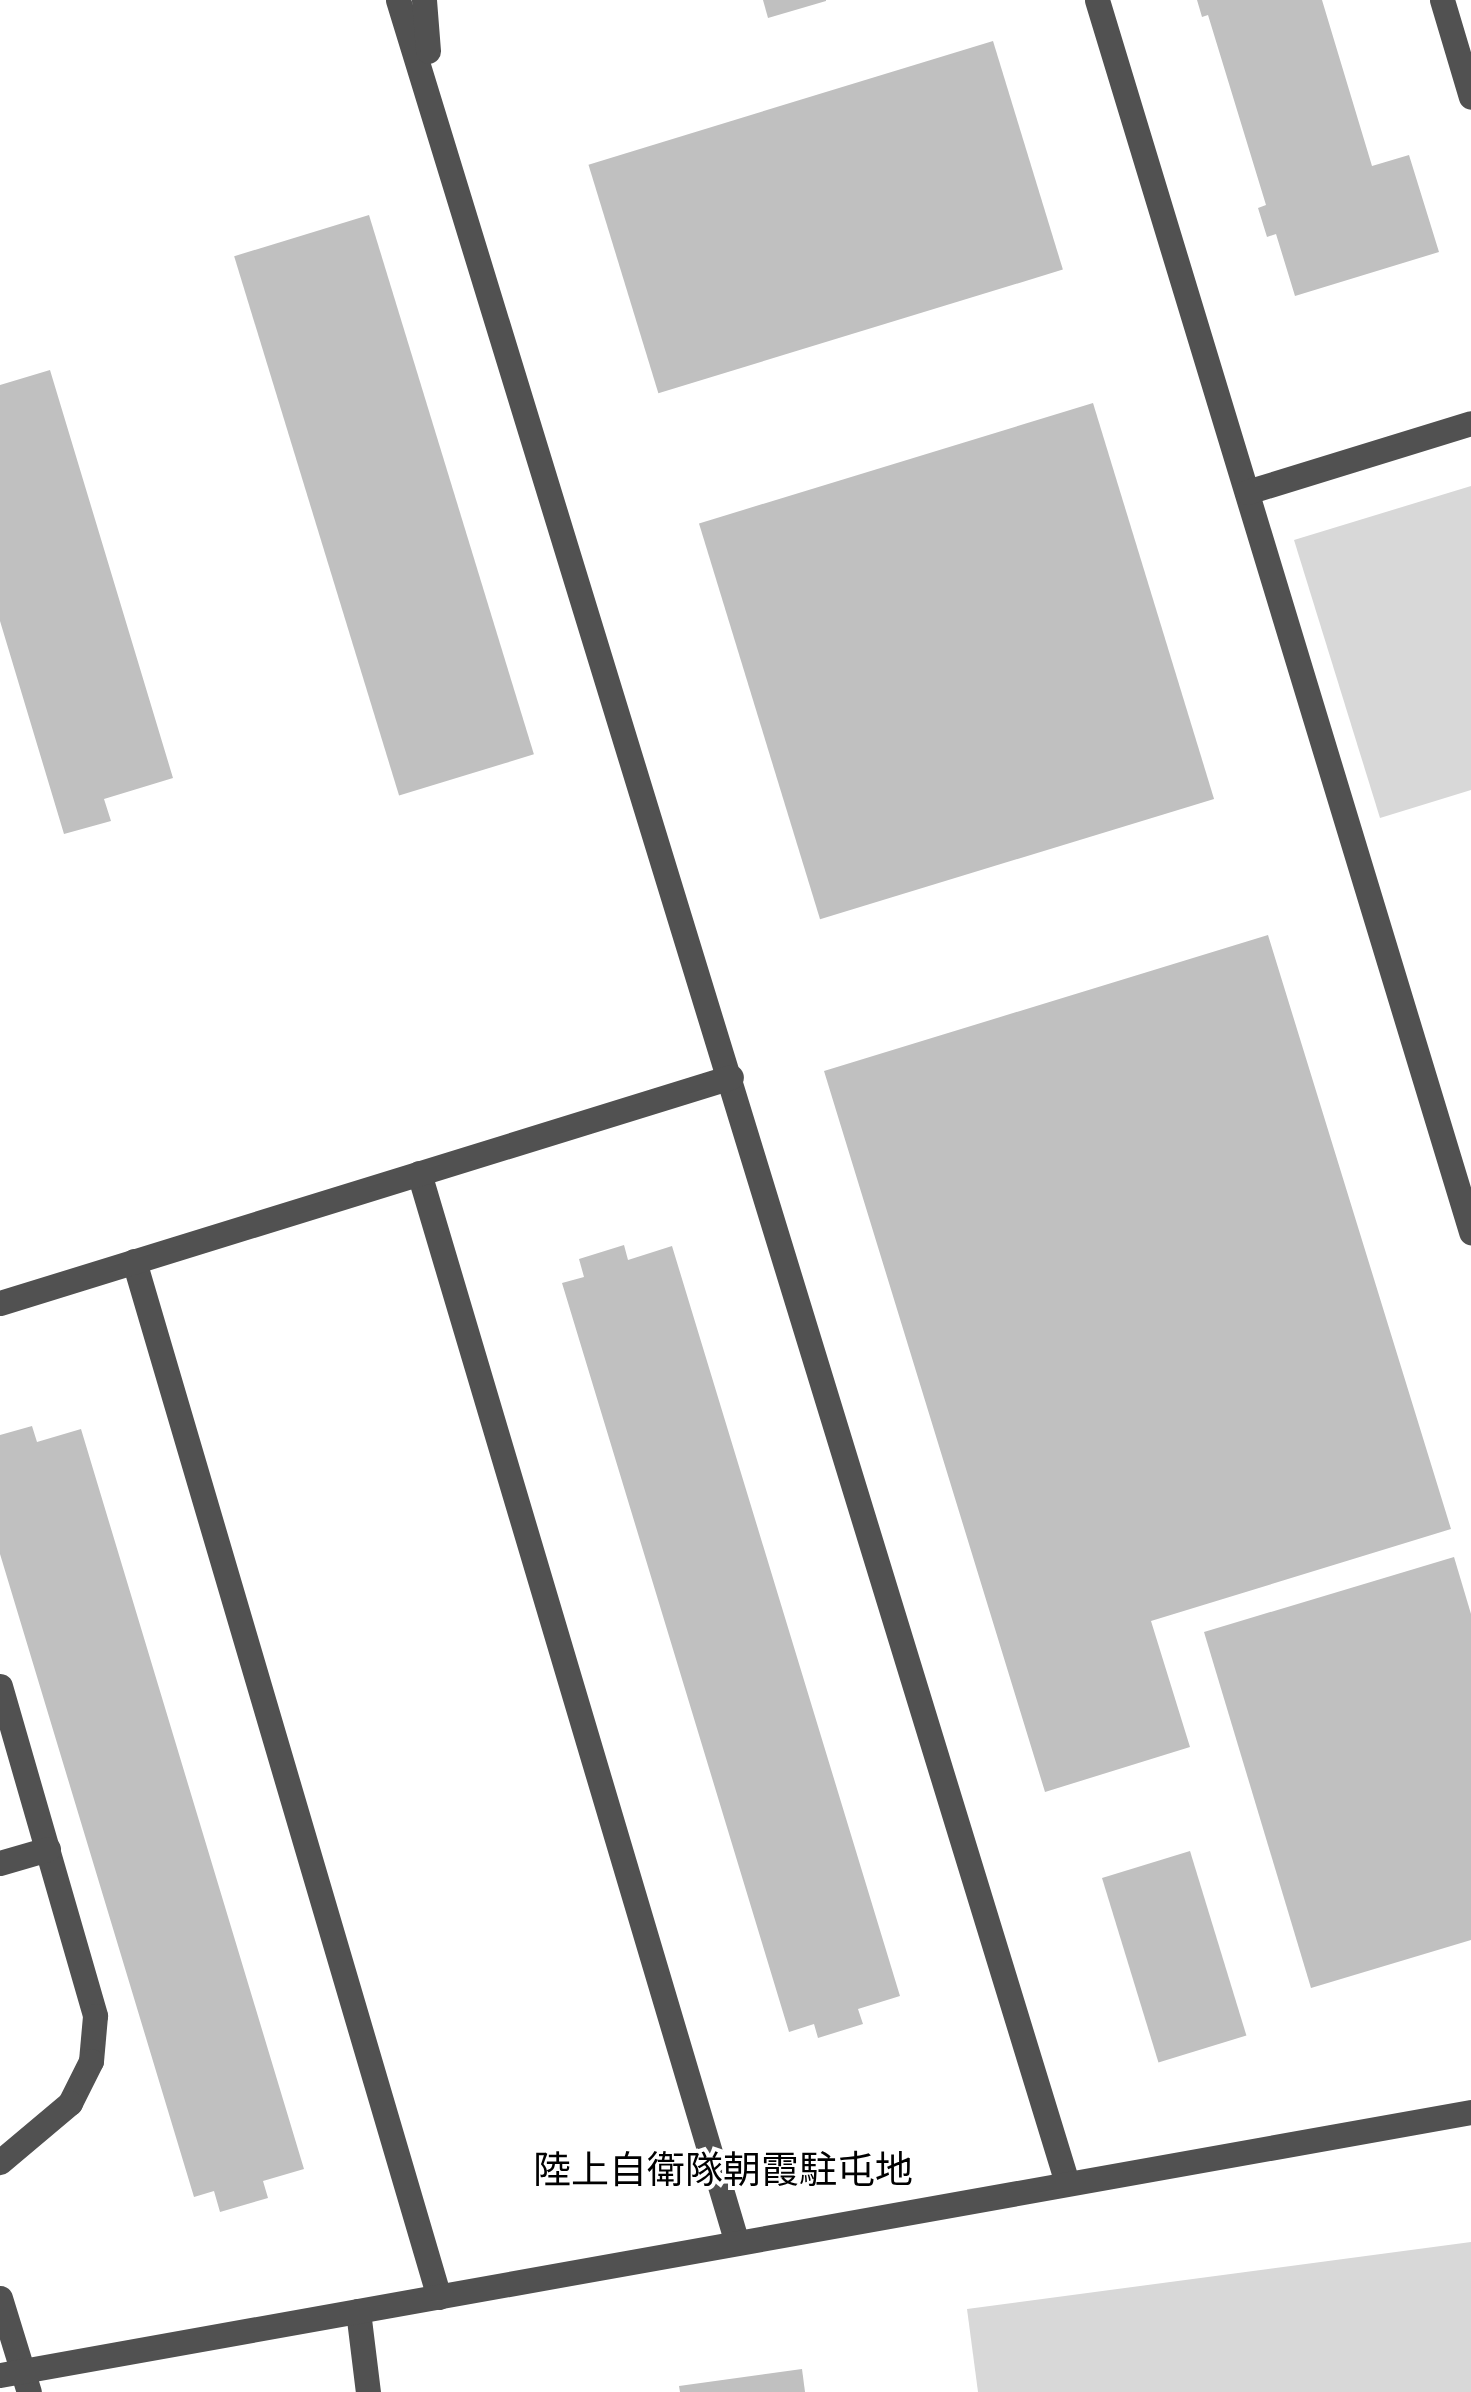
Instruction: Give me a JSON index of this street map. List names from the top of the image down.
{
  "districts": ["陸上自衛隊朝霞駐屯地"]
}
